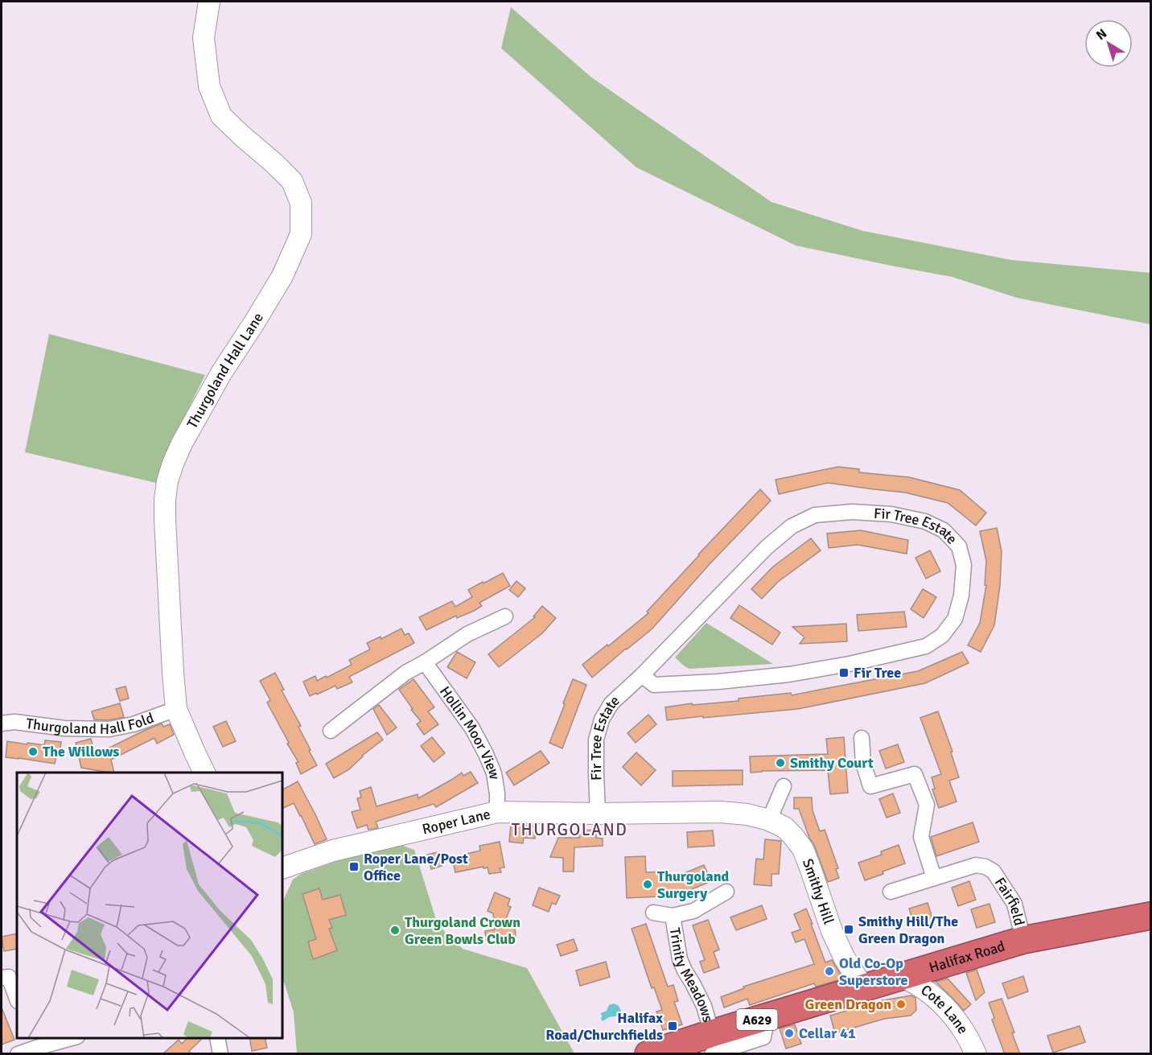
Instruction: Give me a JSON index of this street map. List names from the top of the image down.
{
  "streets": {
    "highway": ["Halifax Road", "A629"],
    "street": [
      "Thurgoland Hall Lane",
      "Fir Tree Estate",
      "Thurgoland Hall Fold",
      "Hollin Moor View",
      "Roper Lane",
      "Smithy Hill",
      "Fairfield",
      "Trinity Meadows",
      "Cote Lane"
    ]
  },
  "crossings": [
    ["Thurgoland Hall Lane", "Thurgoland Hall Fold"],
    ["Fir Tree Estate", "Roper Lane"],
    ["Hollin Moor View", "Roper Lane"],
    ["Roper Lane", "Smithy Hill"],
    ["Smithy Hill", "Halifax Road"],
    ["Fairfield", "Halifax Road"],
    ["Halifax Road", "Trinity Meadows"],
    ["Halifax Road", "Cote Lane"]
  ],
  "districts": ["THURGOLAND"],
  "places": {
    "transit": [
      "Fir Tree",
      "Roper Lane/Post Office",
      "Smithy Hill/The Green Dragon",
      "Halifax Road/Churchfields"
    ],
    "other": [
      "The Willows",
      "Smithy Court",
      "Thurgoland Surgery",
      "Thurgoland Crown Green Bowls Club",
      "Old Co-Op Superstore",
      "Green Dragon",
      "Cellar 41"
    ]
  },
  "north": "top left"
}
